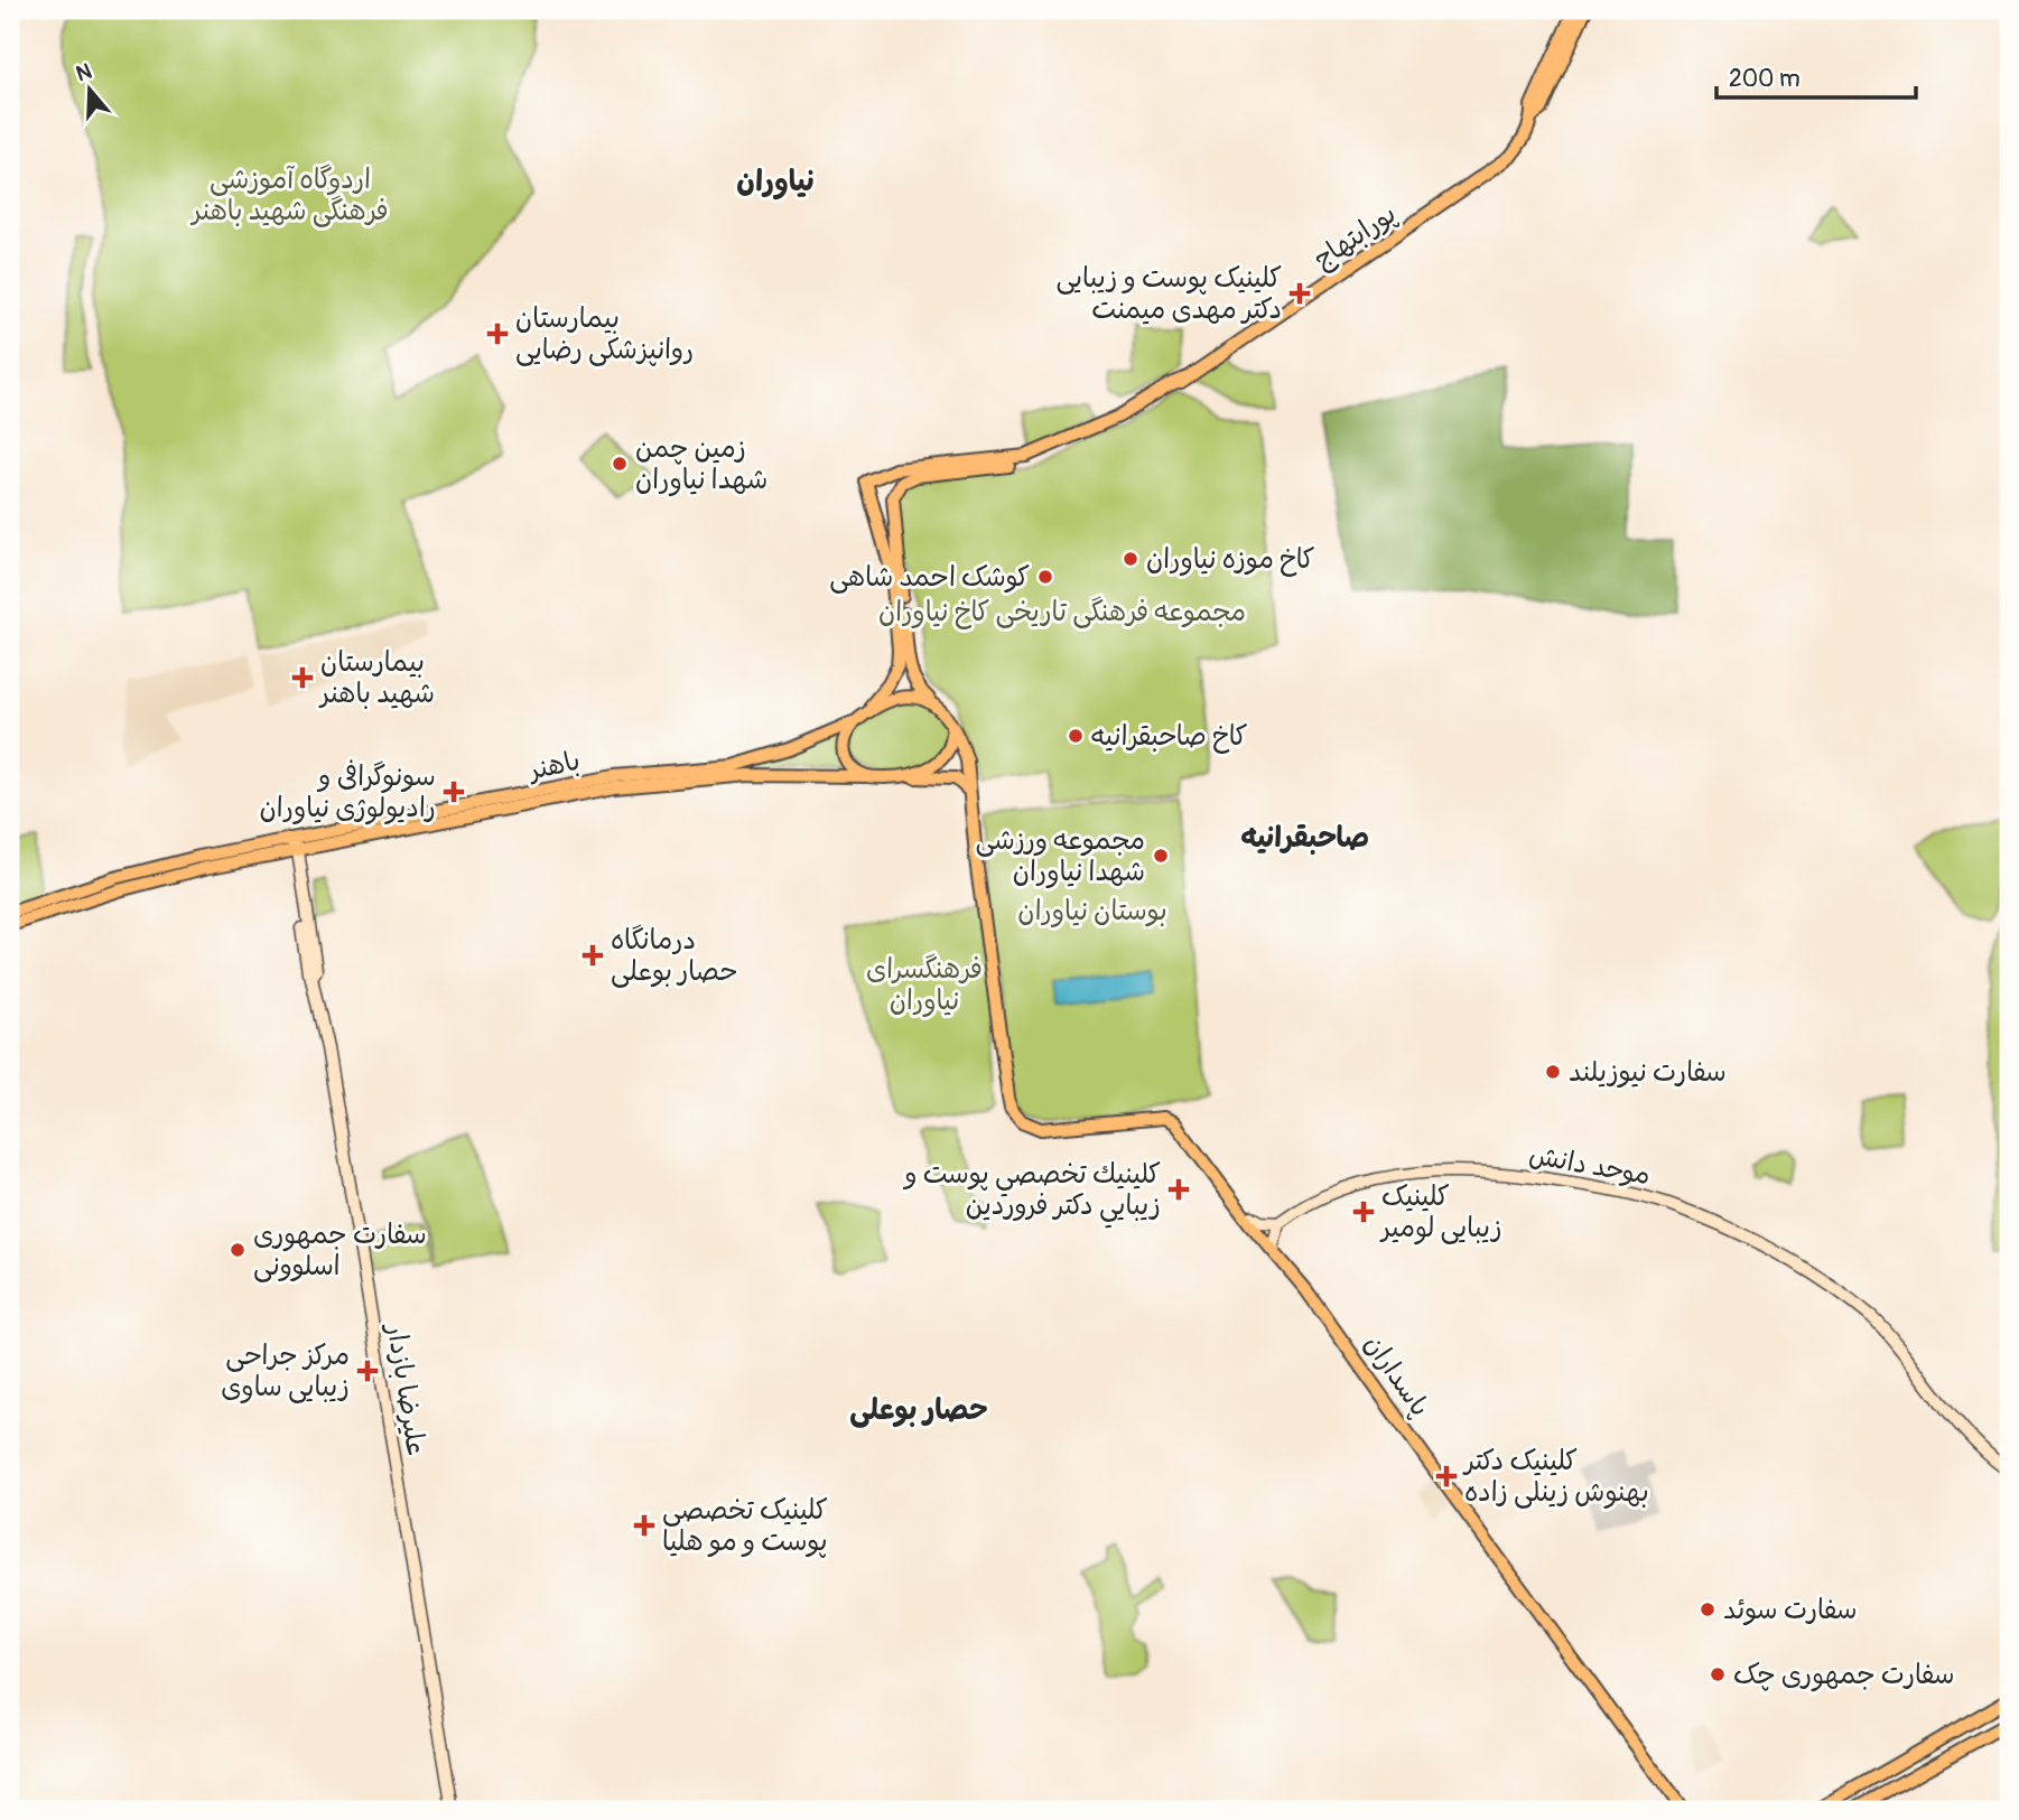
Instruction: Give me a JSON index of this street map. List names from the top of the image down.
{
  "streets": {
    "main road": [
      "پورابتهاج",
      "باهنر",
      "موحد دانش",
      "پاسداران",
      "علیرضا بازدار"
    ]
  },
  "crossings": [
    ["پورابتهاج", "باهنر"],
    ["باهنر", "علیرضا بازدار"]
  ],
  "districts": ["نیاوران", "صاحبقرانیه", "حصار بوعلی"],
  "parks": [
    "اردوگاه آموزشی فرهنگی شهید باهنر",
    "مجموعه فرهنگی تاریخی کاخ نیاوران",
    "بوستان نیاوران",
    "فرهنگسرای نیاوران"
  ],
  "places": {
    "health": [
      "کلینیک پوست و زیبایی دکتر مهدی میمنت",
      "بیمارستان روانپزشکی رضایی",
      "بیمارستان شهید باهنر",
      "سونوگرافی و رادیولوژی نیاوران",
      "درمانگاه حصار بوعلی",
      "كلينيك تخصصي پوست و زيبايي دكتر فروردين",
      "کلینیک زیبایی لومیر",
      "مرکز جراحی زیبایی ساوی",
      "کلینیک دکتر بهنوش زینلی زاده",
      "کلینیک تخصصی پوست و مو هلیا"
    ],
    "other": [
      "زمین چمن شهدا نیاوران",
      "کاخ موزه نیاوران",
      "کوشک احمد شاهی",
      "کاخ صاحبقرانیه",
      "مجموعه ورزشی شهدا نیاوران",
      "سفارت نیوزیلند",
      "سفارت جمهوری اسلوونی",
      "سفارت سوئد",
      "سفارت جمهوری چک"
    ]
  },
  "scale_bar": "200 m",
  "north": "top"
}
